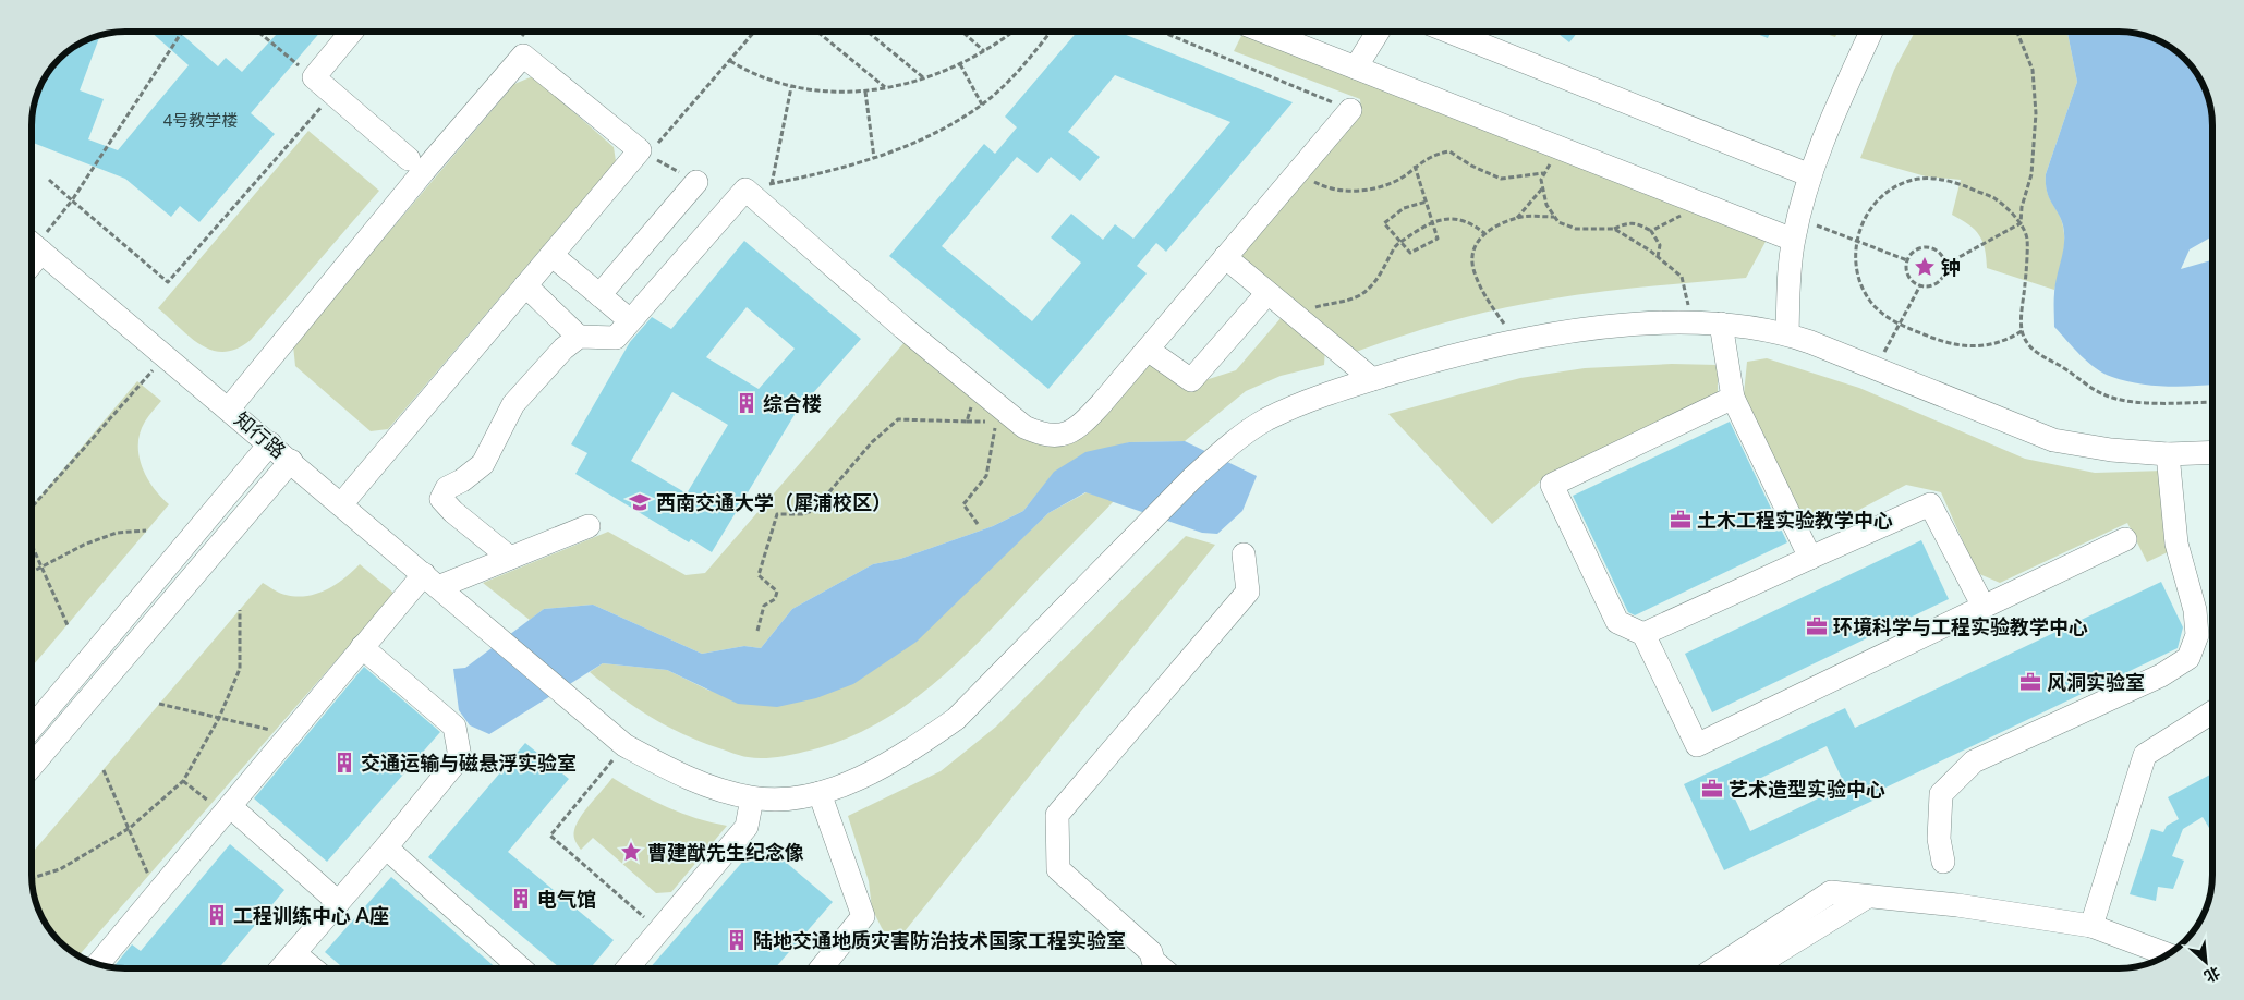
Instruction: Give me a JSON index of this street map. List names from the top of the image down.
{
  "streets": {
    "street": ["知行路"]
  },
  "places": {
    "place": ["钟", "曹建猷先生纪念像"],
    "building": [
      "综合楼",
      "交通运输与磁悬浮实验室",
      "电气馆",
      "工程训练中心 A座",
      "陆地交通地质灾害防治技术国家工程实验室"
    ],
    "school or university": ["西南交通大学（犀浦校区）"],
    "office": [
      "土木工程实验教学中心",
      "环境科学与工程实验教学中心",
      "风洞实验室",
      "艺术造型实验中心"
    ]
  },
  "house_numbers": ["4号教学楼"],
  "north": "bottom right"
}
